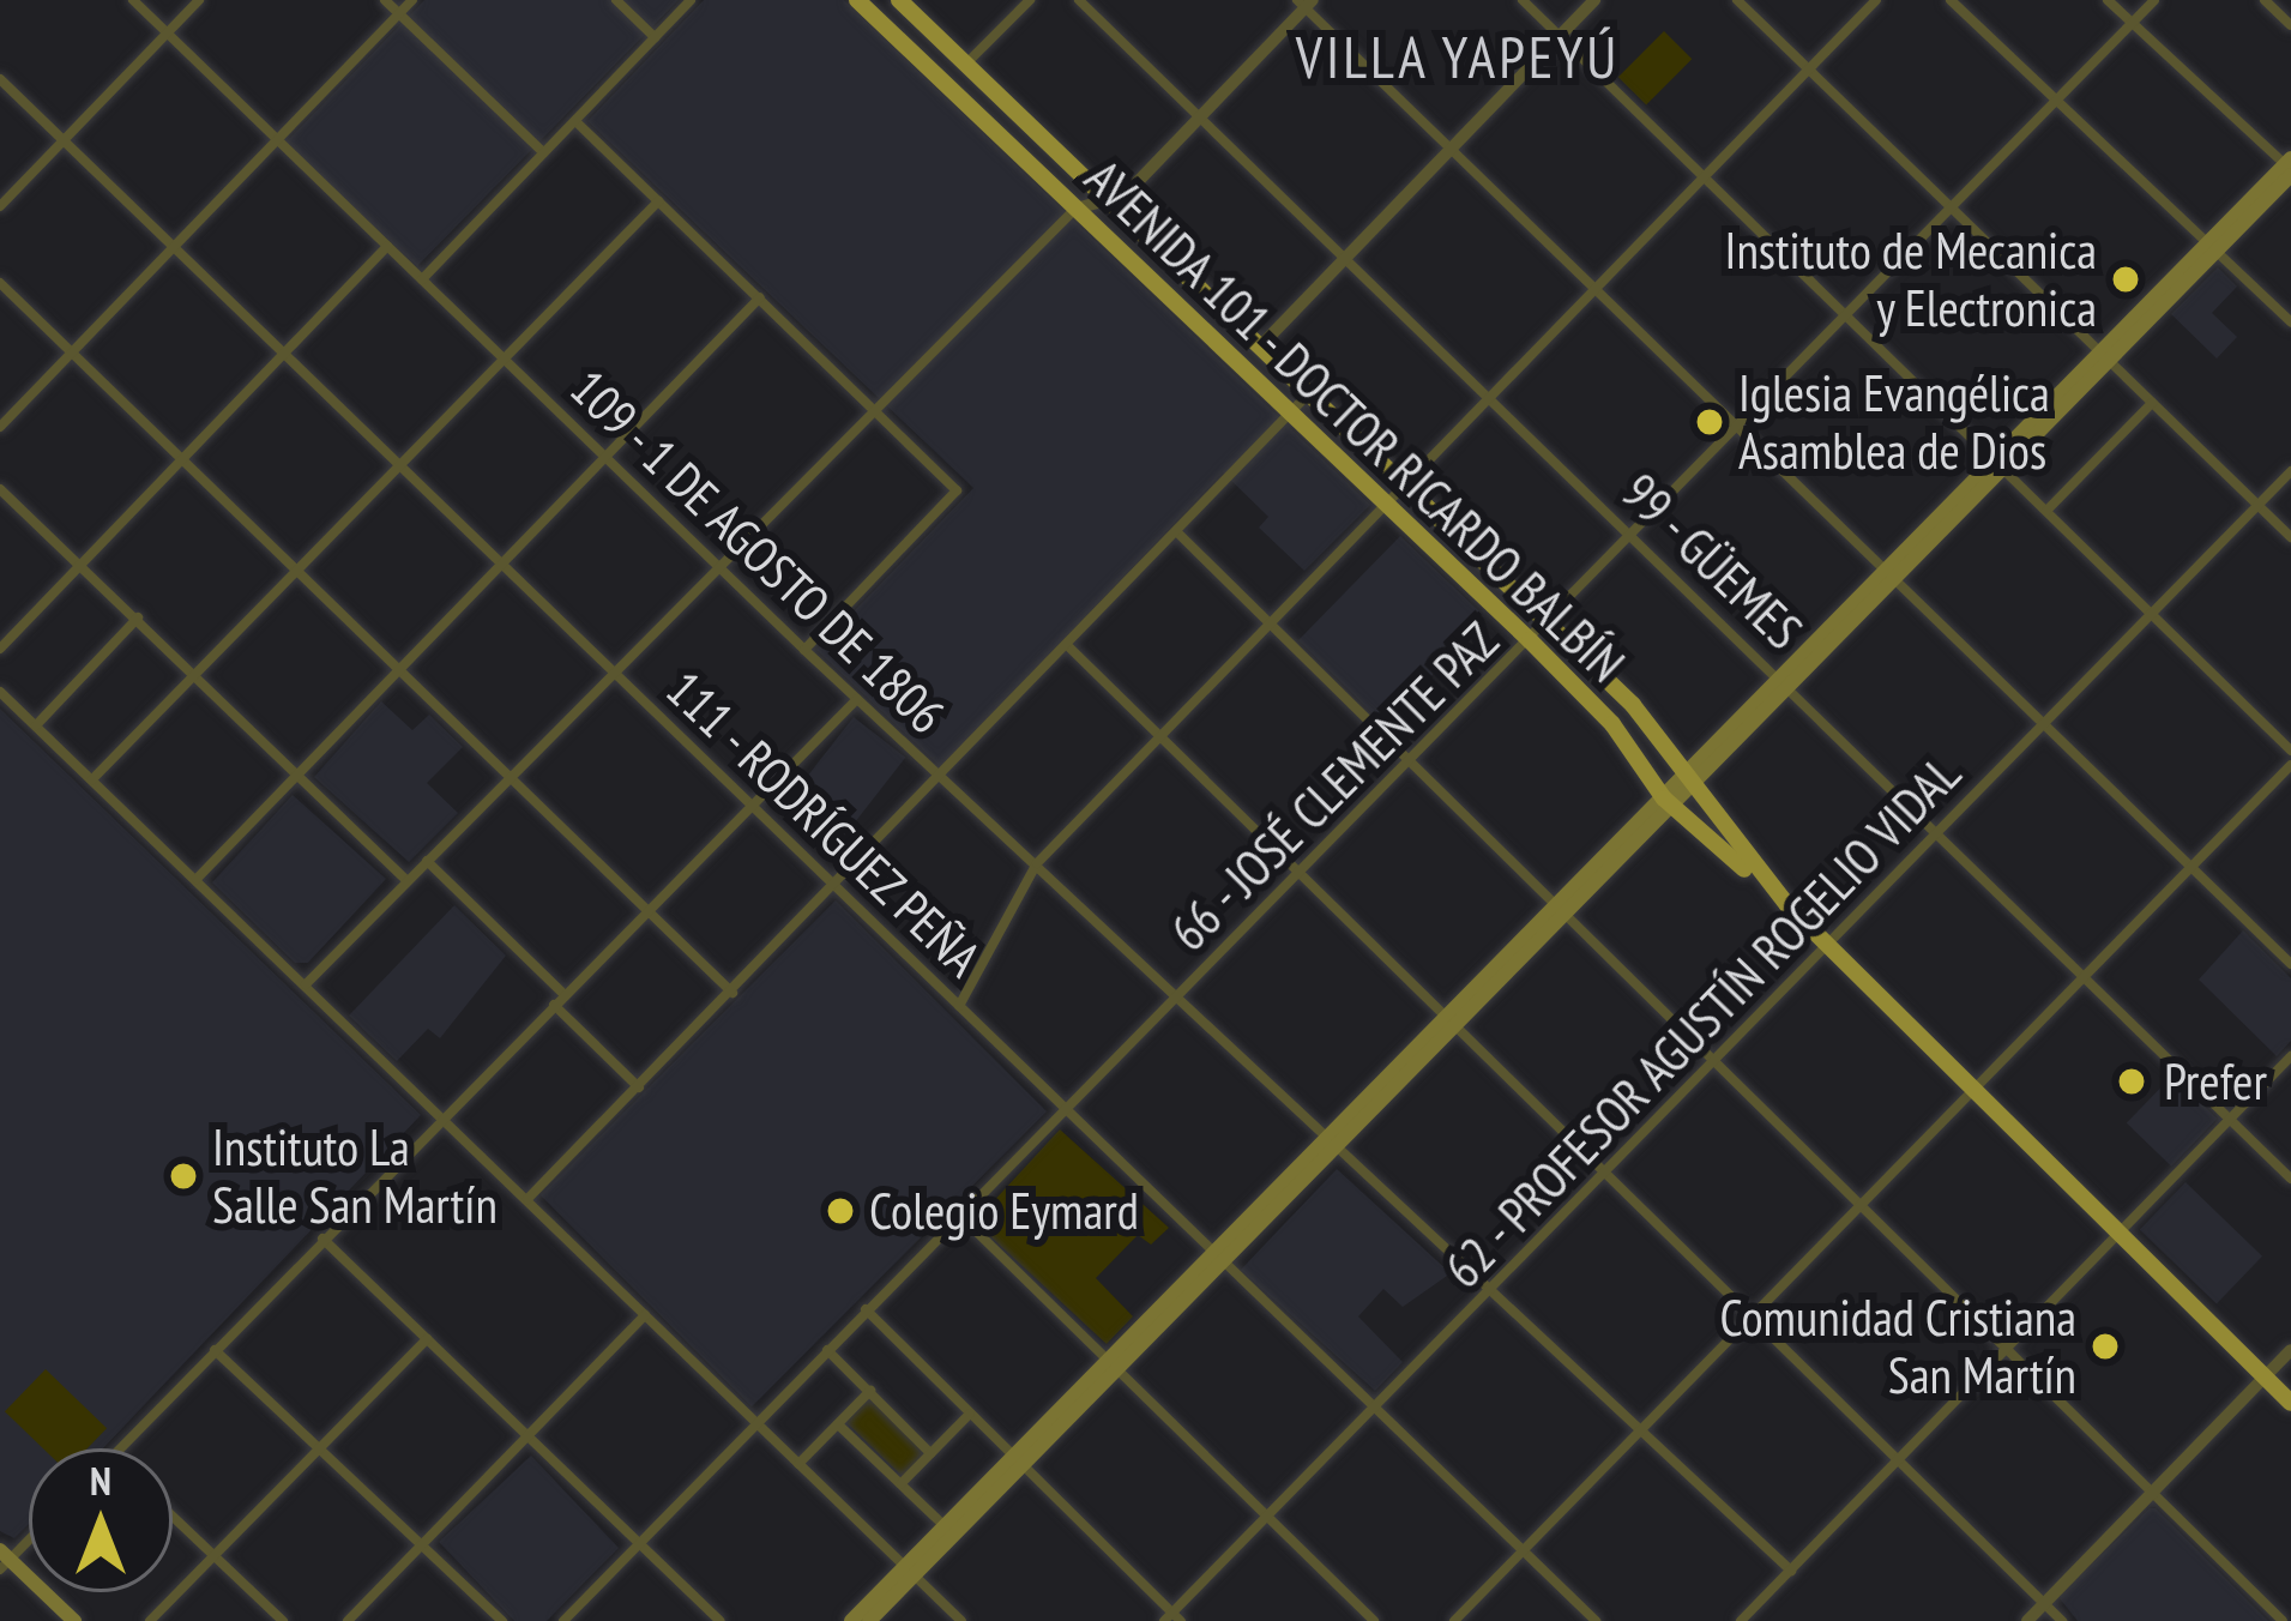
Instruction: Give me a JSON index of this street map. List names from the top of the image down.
{
  "streets": {
    "main road": ["AVENIDA 101 - DOCTOR RICARDO BALBÍN"],
    "street": [
      "109 - 1 DE AGOSTO DE 1806",
      "99 - GÜEMES",
      "66 - JOSÉ CLEMENTE PAZ",
      "111 - RODRÍGUEZ PEÑA",
      "62 - PROFESOR AGUSTÍN ROGELIO VIDAL"
    ]
  },
  "crossings": [
    ["AVENIDA 101 - DOCTOR RICARDO BALBÍN", "66 - JOSÉ CLEMENTE PAZ"],
    ["AVENIDA 101 - DOCTOR RICARDO BALBÍN", "62 - PROFESOR AGUSTÍN ROGELIO VIDAL"],
    ["109 - 1 DE AGOSTO DE 1806", "66 - JOSÉ CLEMENTE PAZ"],
    ["109 - 1 DE AGOSTO DE 1806", "62 - PROFESOR AGUSTÍN ROGELIO VIDAL"],
    ["99 - GÜEMES", "66 - JOSÉ CLEMENTE PAZ"],
    ["99 - GÜEMES", "62 - PROFESOR AGUSTÍN ROGELIO VIDAL"],
    ["66 - JOSÉ CLEMENTE PAZ", "111 - RODRÍGUEZ PEÑA"],
    ["111 - RODRÍGUEZ PEÑA", "62 - PROFESOR AGUSTÍN ROGELIO VIDAL"]
  ],
  "districts": ["VILLA YAPEYÚ"],
  "places": [
    "Instituto de Mecanica y Electronica",
    "Iglesia Evangélica Asamblea de Dios",
    "Prefer",
    "Instituto La Salle San Martín",
    "Colegio Eymard",
    "Comunidad Cristiana San Martín"
  ],
  "north": "top"
}
